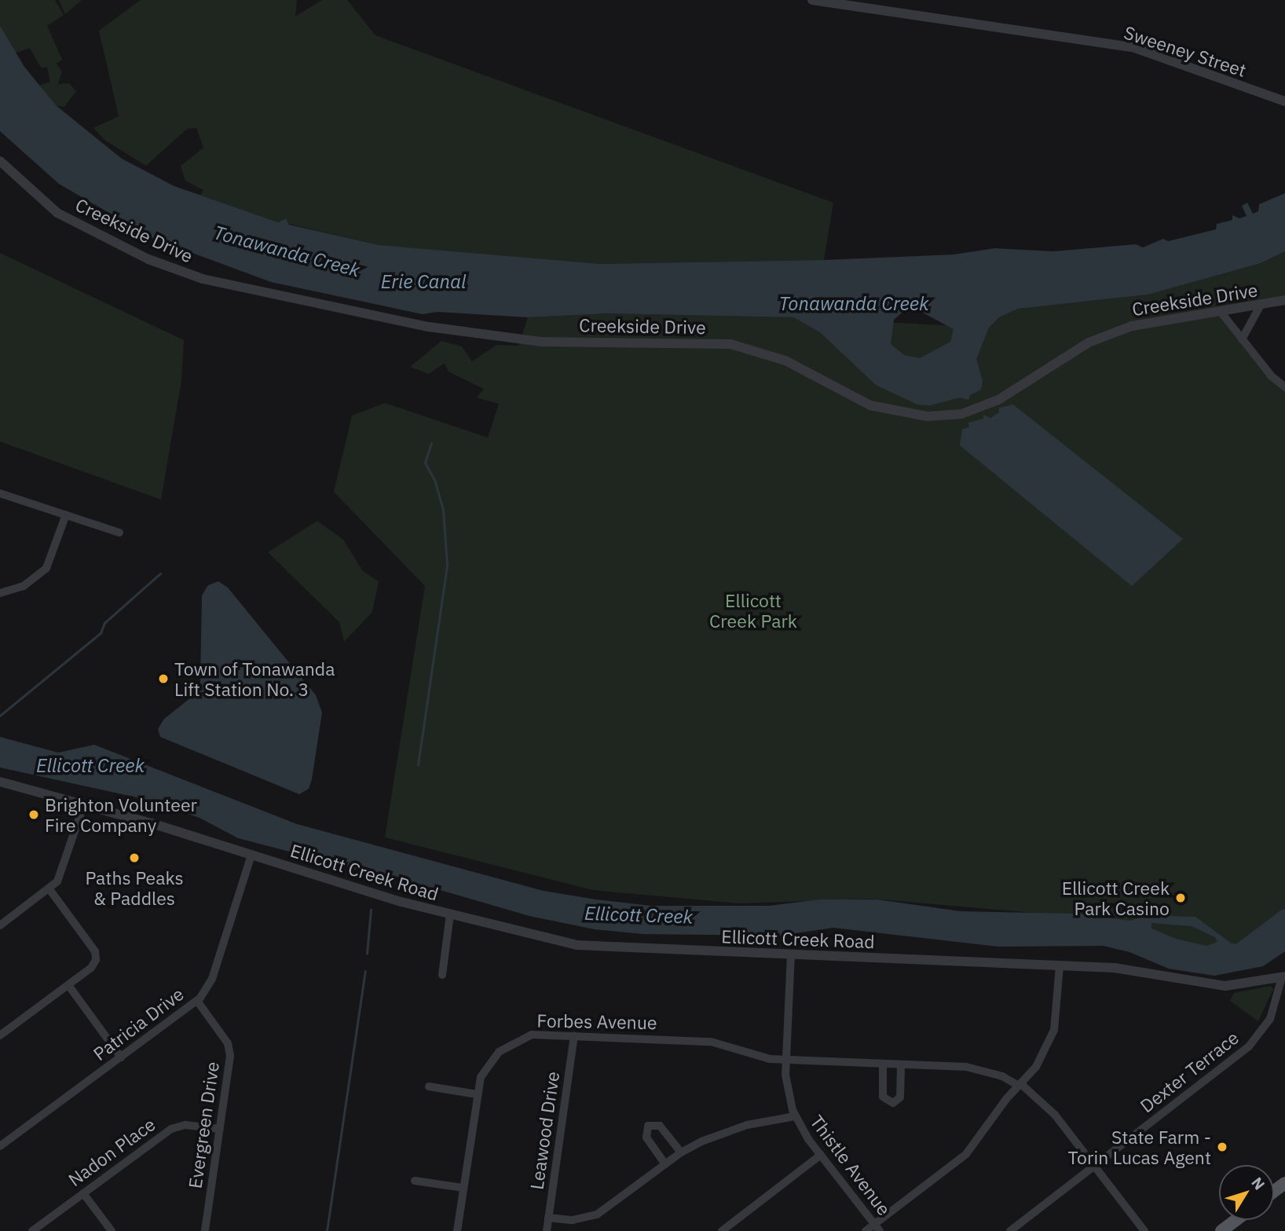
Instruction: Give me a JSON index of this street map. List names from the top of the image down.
{
  "streets": {
    "street": [
      "Sweeney Street",
      "Creekside Drive",
      "Ellicott Creek Road",
      "Forbes Avenue",
      "Patricia Drive",
      "Dexter Terrace",
      "Evergreen Drive",
      "Leawood Drive",
      "Nadon Place",
      "Thistle Avenue"
    ]
  },
  "crossings": [
    ["Ellicott Creek Road", "Patricia Drive"],
    ["Ellicott Creek Road", "Dexter Terrace"],
    ["Ellicott Creek Road", "Thistle Avenue"],
    ["Forbes Avenue", "Dexter Terrace"],
    ["Forbes Avenue", "Leawood Drive"],
    ["Forbes Avenue", "Thistle Avenue"],
    ["Patricia Drive", "Evergreen Drive"],
    ["Evergreen Drive", "Nadon Place"]
  ],
  "water": ["Tonawanda Creek", "Erie Canal", "Ellicott Creek"],
  "parks": ["Ellicott Creek Park"],
  "places": [
    "Town of Tonawanda Lift Station No. 3",
    "Brighton Volunteer Fire Company",
    "Paths Peaks & Paddles",
    "Ellicott Creek Park Casino",
    "State Farm - Torin Lucas Agent"
  ],
  "north": "top right"
}
